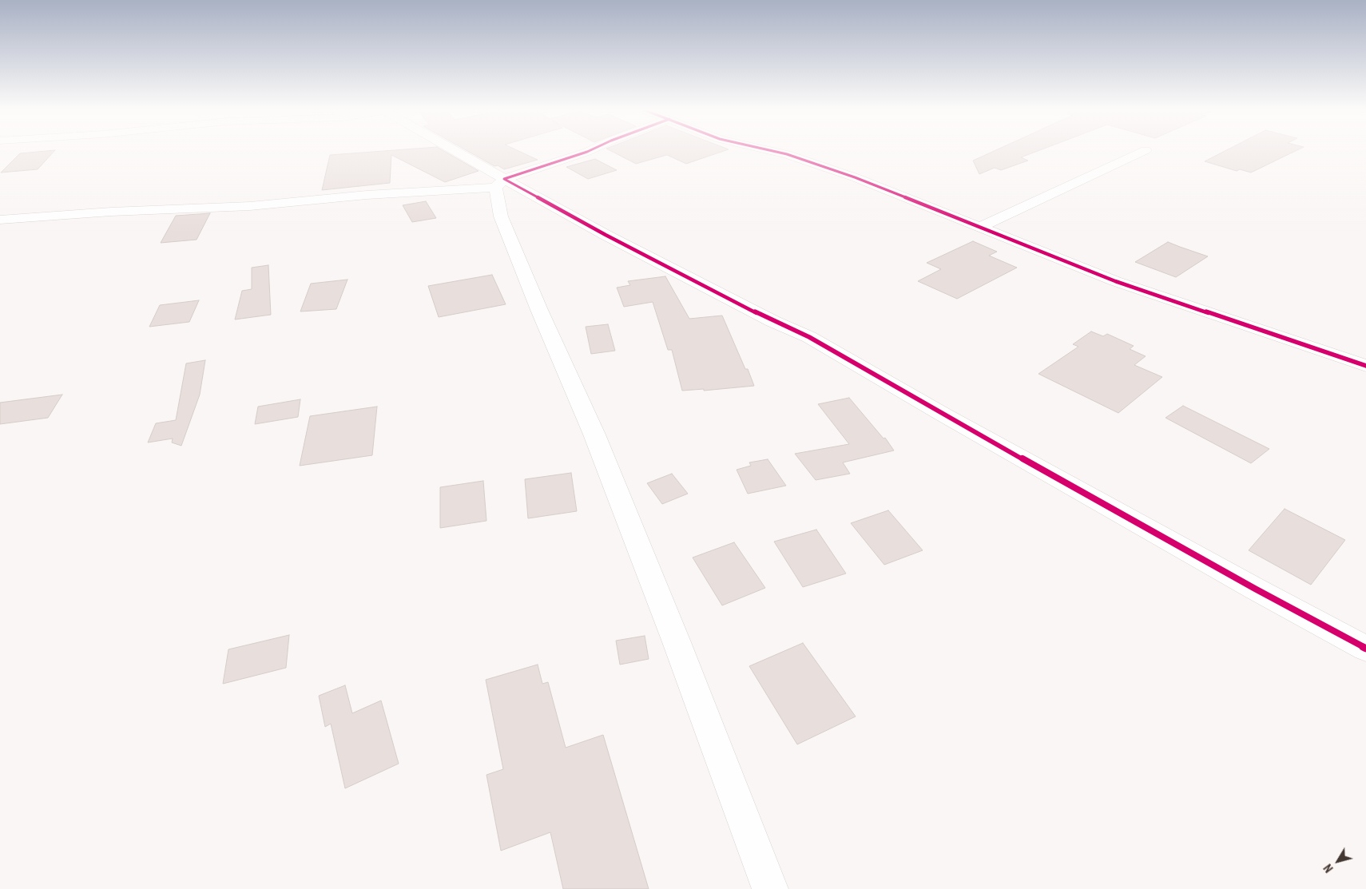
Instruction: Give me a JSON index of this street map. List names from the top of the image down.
{
  "north": "bottom left"
}
